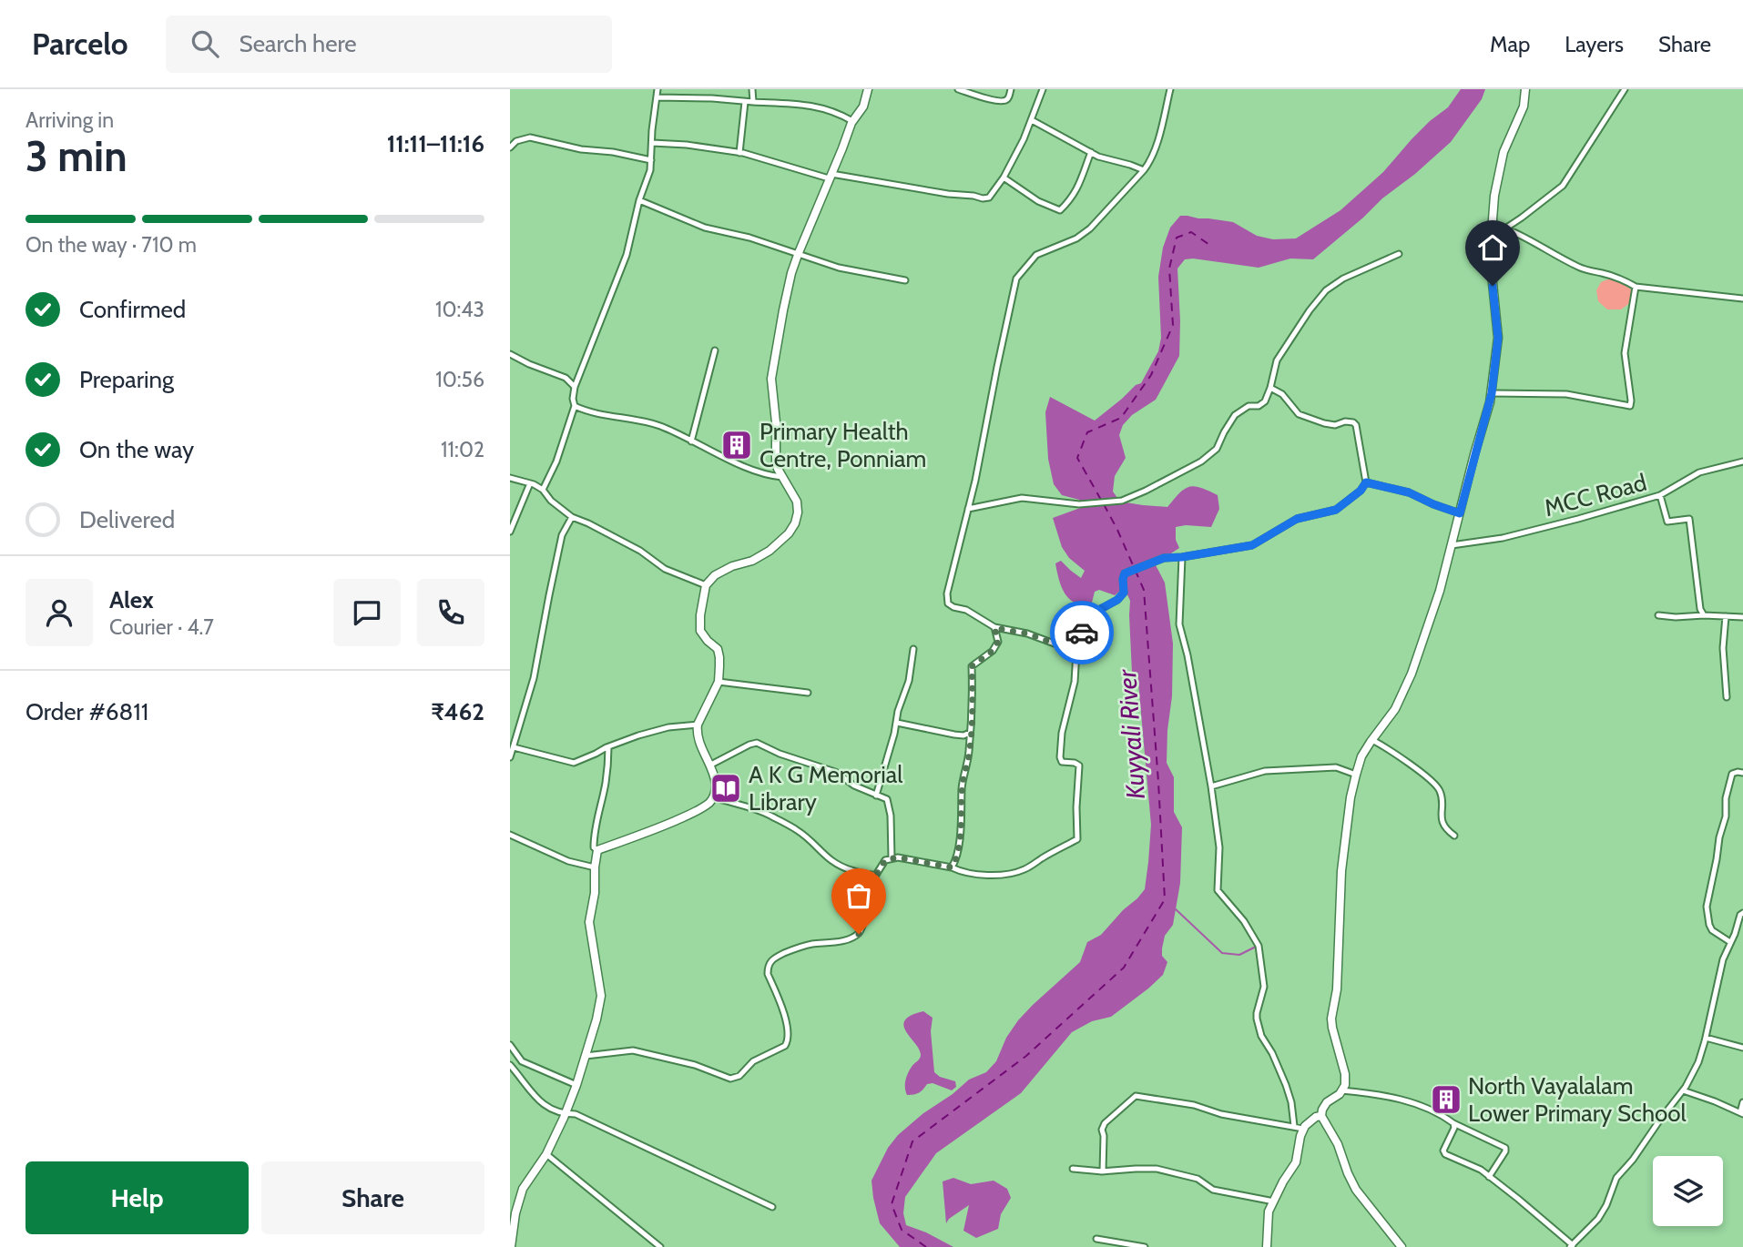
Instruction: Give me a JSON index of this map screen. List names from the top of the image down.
{
  "streets": {
    "street": ["MCC Road"]
  },
  "water": ["Kuyyali River"],
  "places": {
    "building": ["Primary Health Centre, Ponniam", "North Vayalalam Lower Primary School"],
    "library": ["A K G Memorial Library"]
  },
  "page": {
    "header": "Parcelo",
    "search": "Search here",
    "nav": ["Map", "Layers", "Share"],
    "heading": ["3 min", "Arriving in", "11:11–11:16"],
    "panel": [
      "Alex",
      "Courier · 4.7",
      "Order #6811",
      "₹462"
    ],
    "bar": "On the way · 710 m",
    "list": [
      ["Confirmed", "10:43"],
      ["Preparing", "10:56"],
      ["On the way", "11:02"],
      "Delivered"
    ],
    "buttons": ["Help", "Share"]
  }
}
